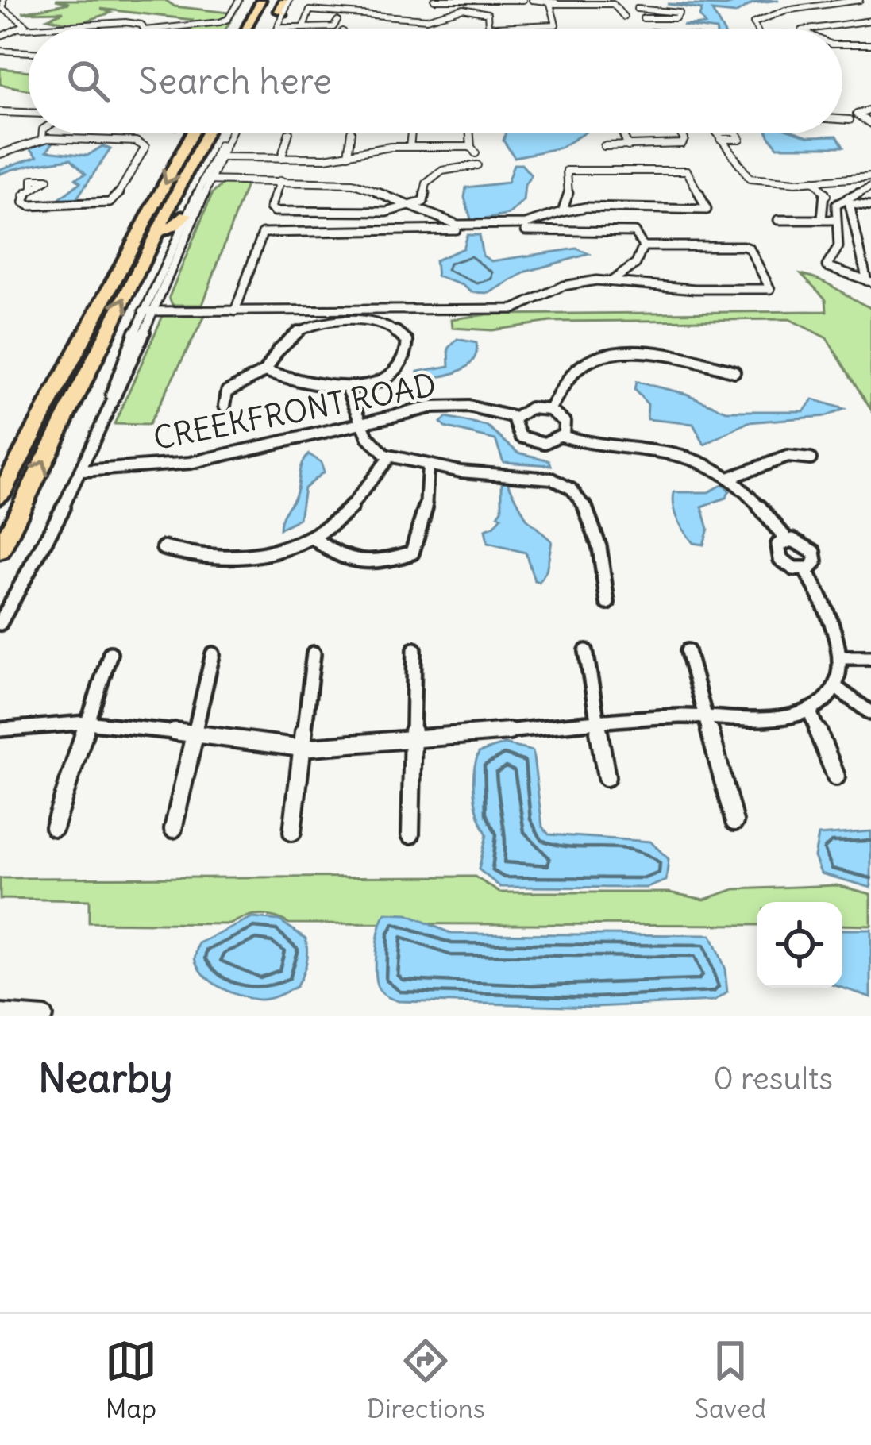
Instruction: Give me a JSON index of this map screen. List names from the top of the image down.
{
  "streets": {
    "street": ["CREEKFRONT ROAD"]
  },
  "page": {
    "search": "Search here",
    "heading": ["Nearby", "0 results"],
    "nav": ["Map", "Directions", "Saved"]
  }
}
